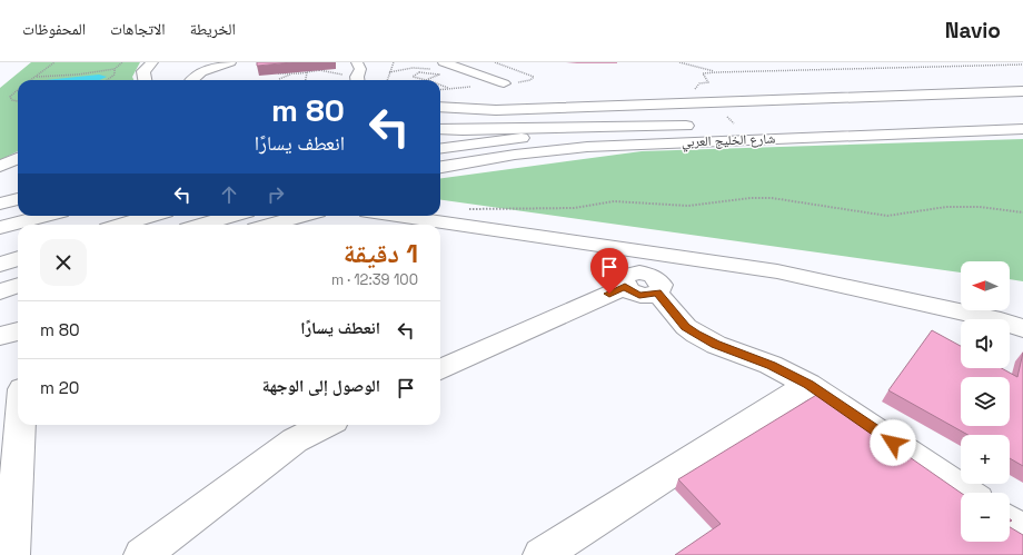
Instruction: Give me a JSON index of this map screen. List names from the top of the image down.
{
  "streets": {
    "main road": ["شارع الخليج العربي"]
  },
  "north": "left",
  "page": {
    "header": "Navio",
    "nav": ["الخريطة", "الاتجاهات", "المحفوظات"],
    "turn": ["80 m", "انعطف يسارًا"],
    "heading": ["1 دقيقة", "100 m · 12:39"],
    "map_buttons": ["+", "−"],
    "list": [
      {
        "name": "انعطف يسارًا",
        "value": "80 m"
      },
      {
        "name": "الوصول إلى الوجهة",
        "value": "20 m"
      }
    ]
  }
}
